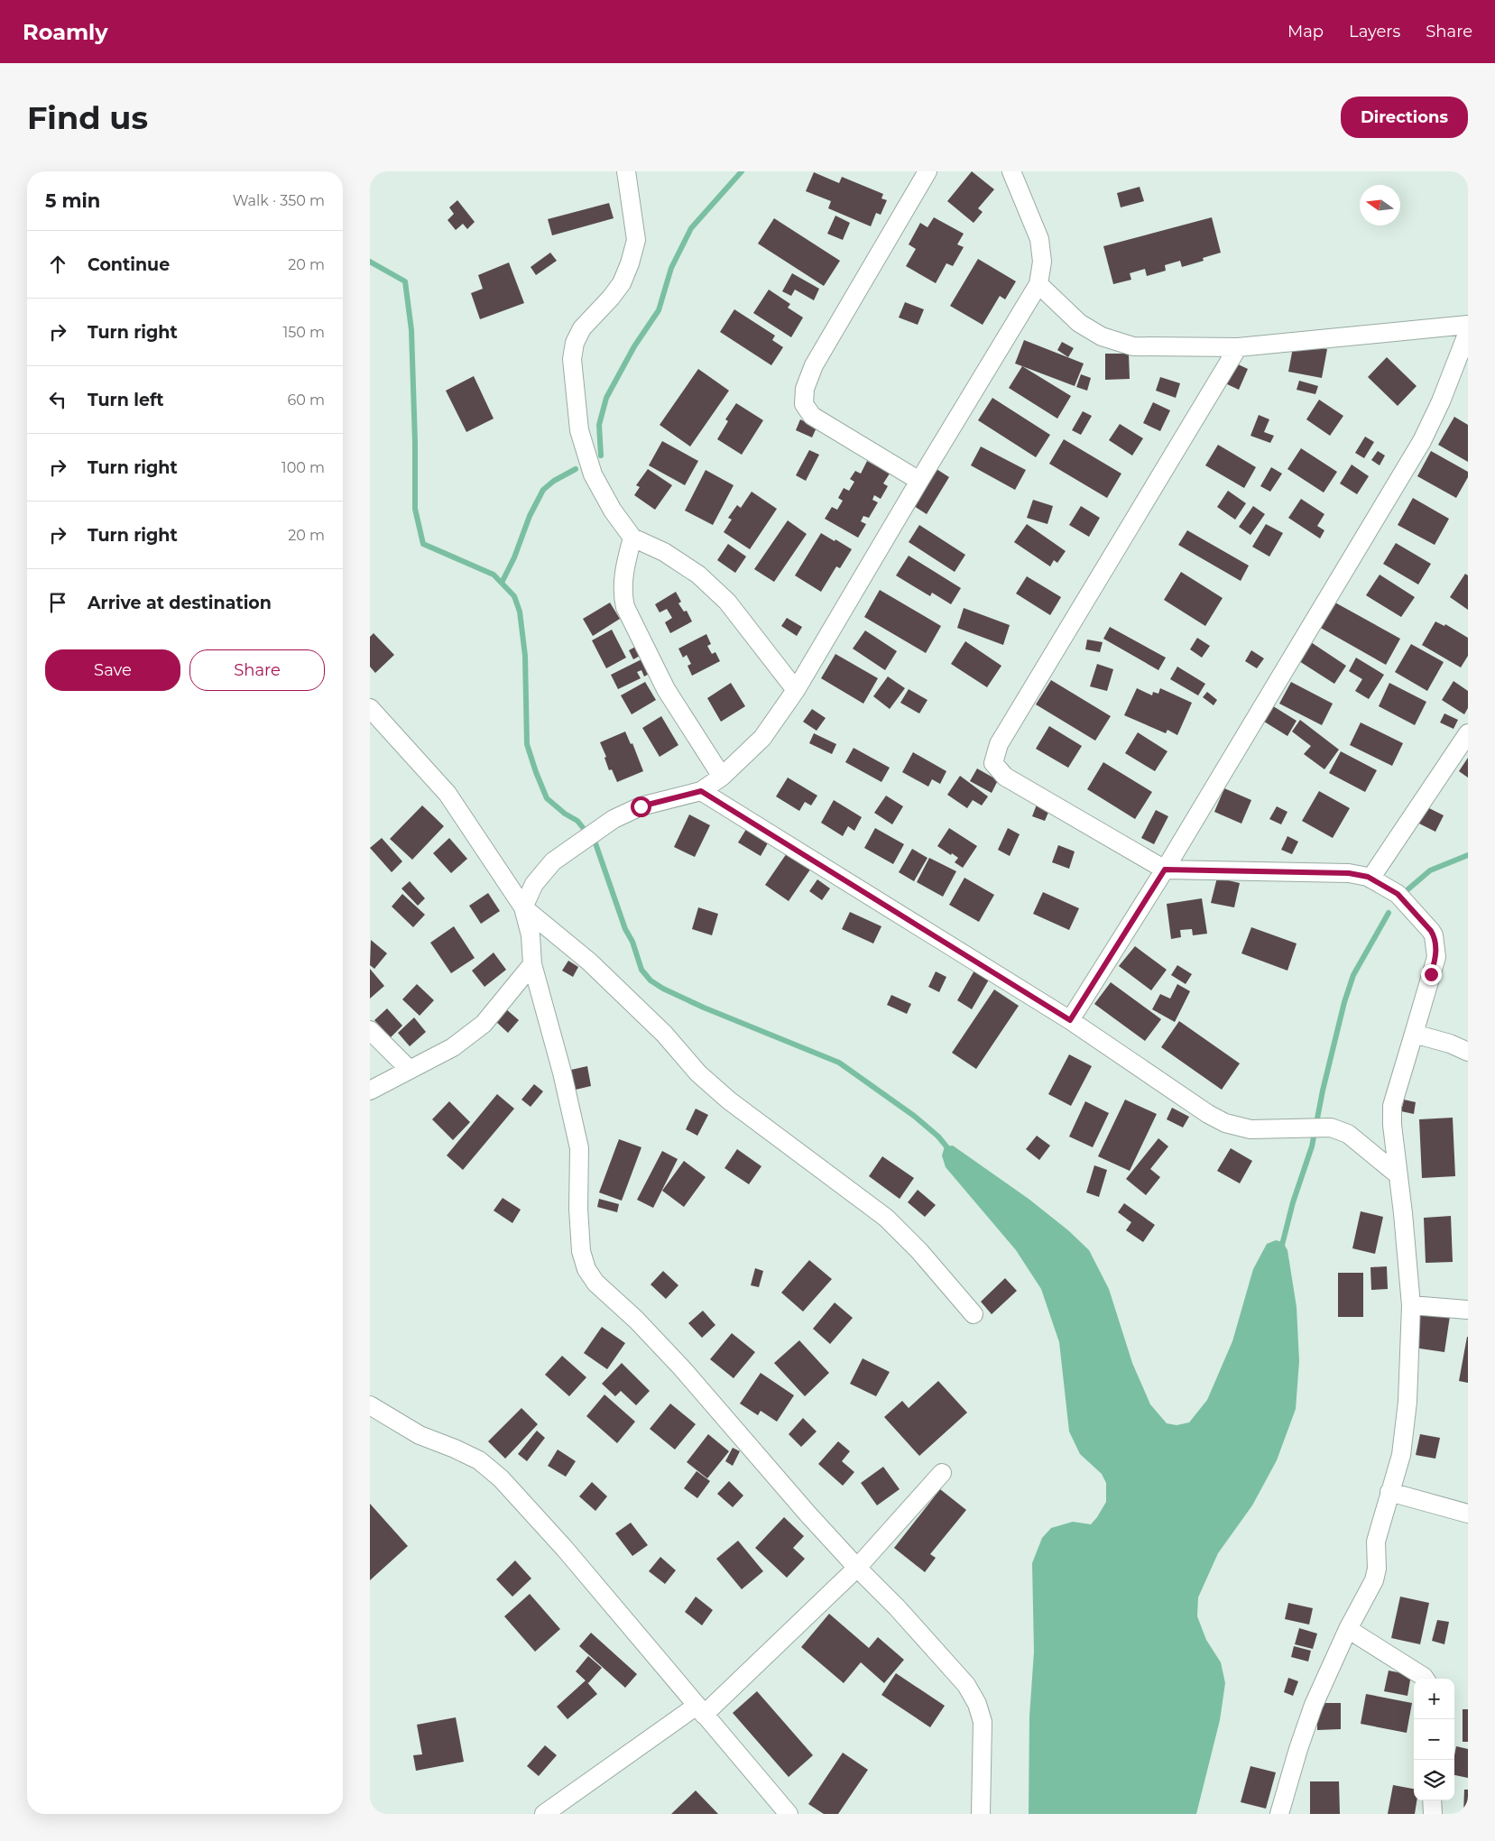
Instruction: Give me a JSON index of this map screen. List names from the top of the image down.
{
  "north": "left",
  "page": {
    "header": "Roamly",
    "nav": ["Map", "Layers", "Share"],
    "buttons": [
      "Directions",
      ["Save", "Share"]
    ],
    "title": "Find us",
    "heading": ["5 min", "Walk · 350 m"],
    "list": [
      ["Continue", "20 m"],
      ["Turn right", "150 m"],
      ["Turn left", "60 m"],
      ["Turn right", "100 m"],
      ["Turn right", "20 m"],
      "Arrive at destination"
    ],
    "map_buttons": ["+", "−"]
  }
}
